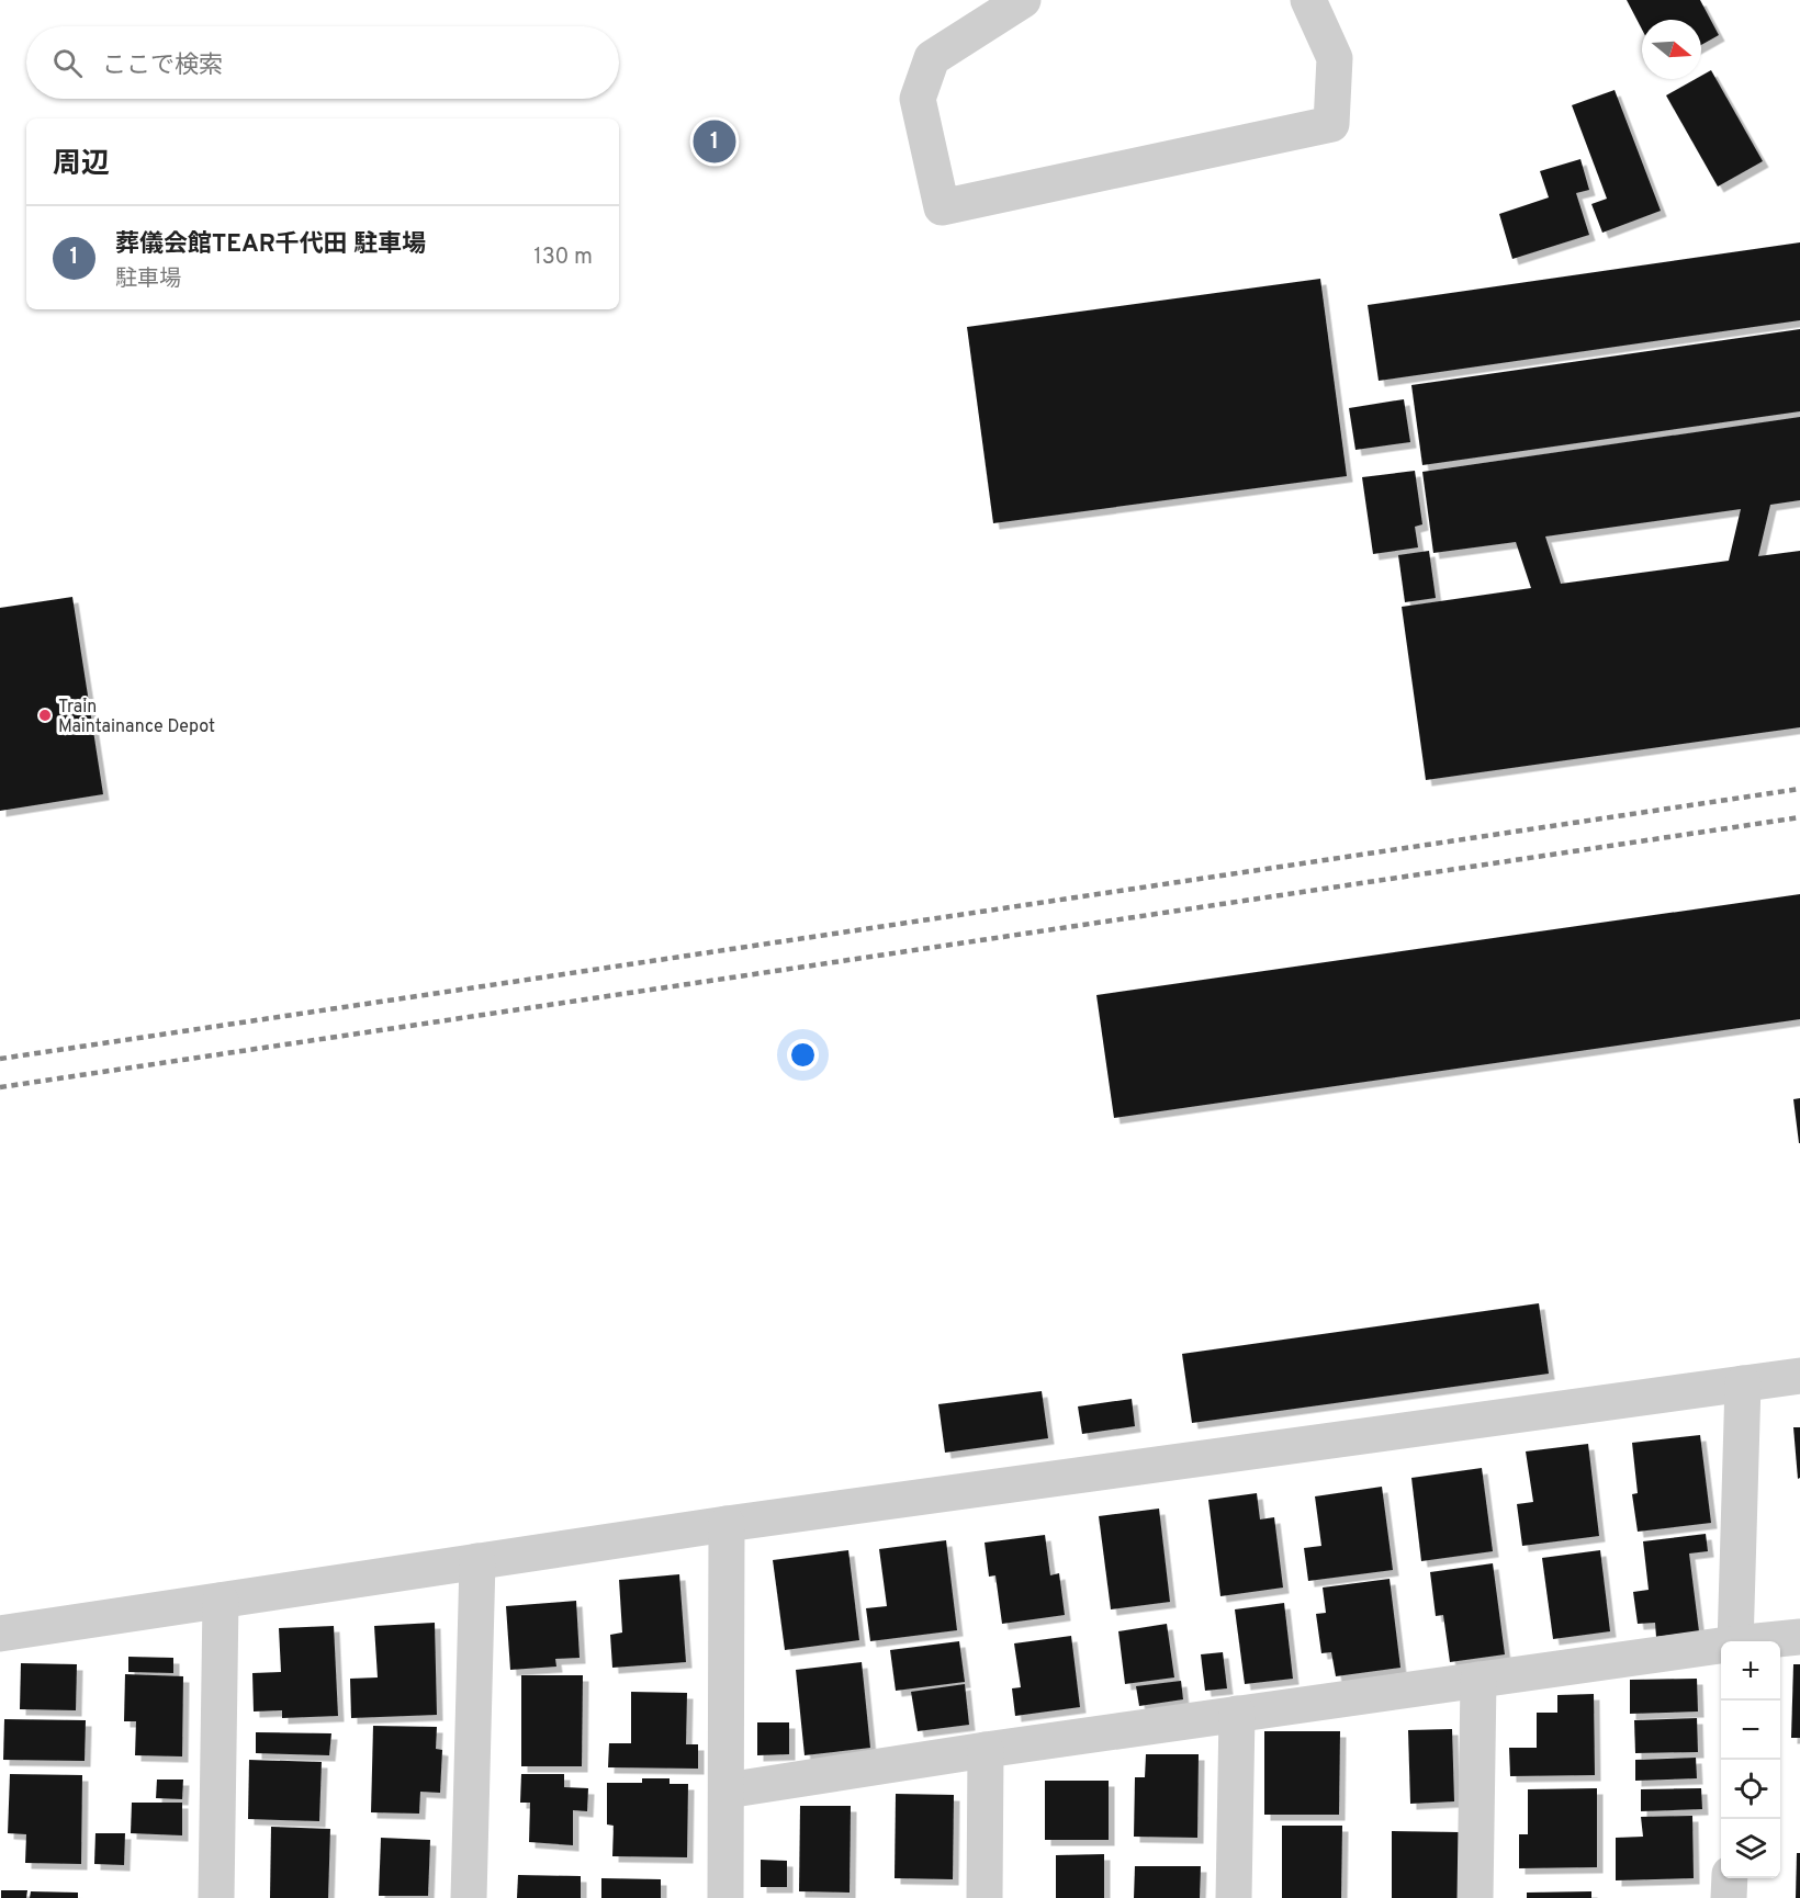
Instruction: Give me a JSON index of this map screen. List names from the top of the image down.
{
  "places": ["Train Maintainance Depot"],
  "north": "right",
  "page": {
    "search": "ここで検索",
    "pins": "1",
    "heading": "周辺",
    "list": [
      {
        "mark": "1",
        "name": "葬儀会館TEAR千代田 駐車場",
        "note": "駐車場",
        "value": "130 m"
      }
    ],
    "map_buttons": ["+", "−"]
  }
}
